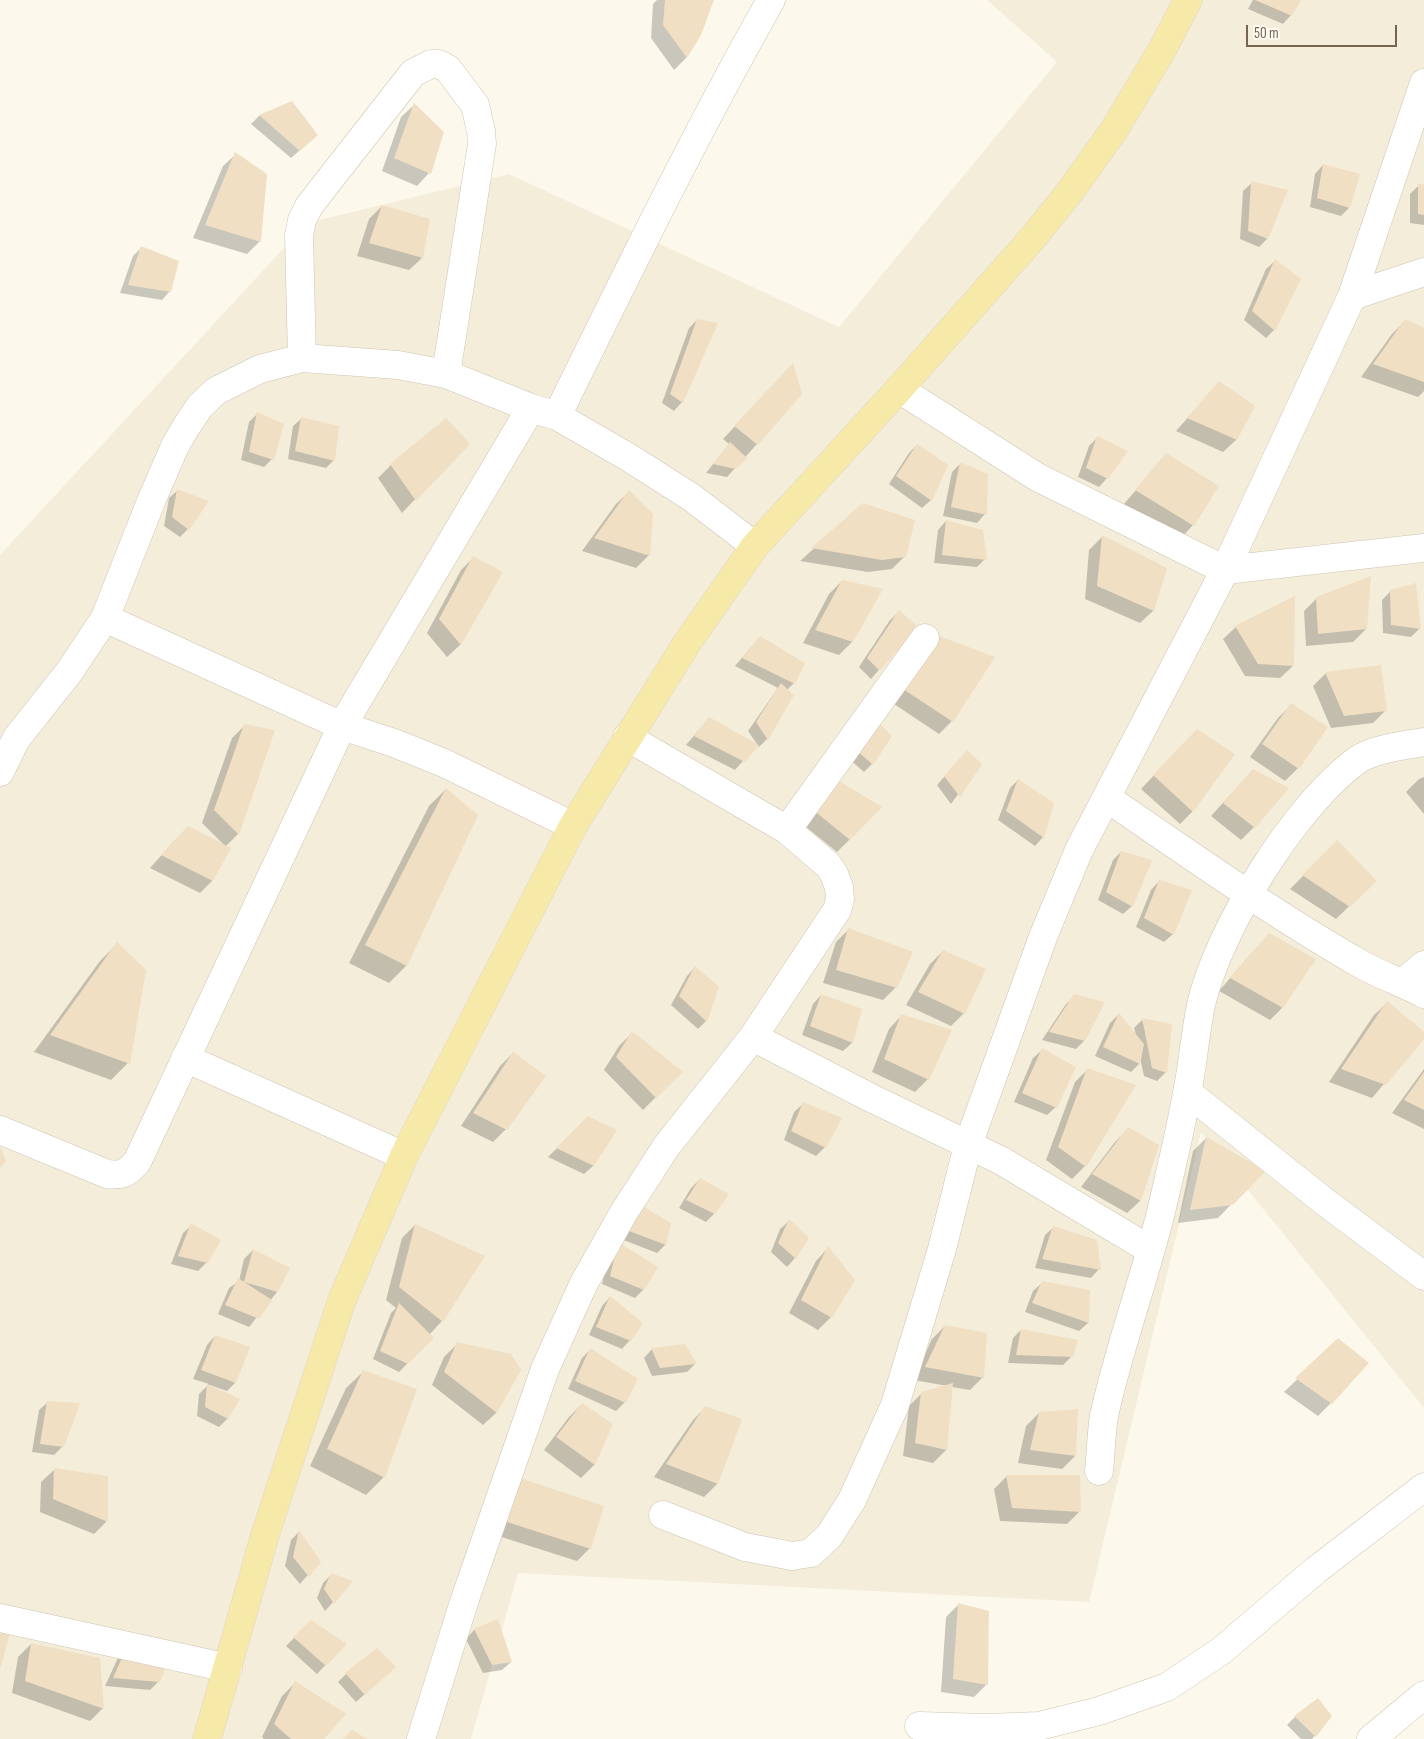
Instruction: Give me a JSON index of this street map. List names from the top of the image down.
{
  "scale_bar": "50 m"
}
